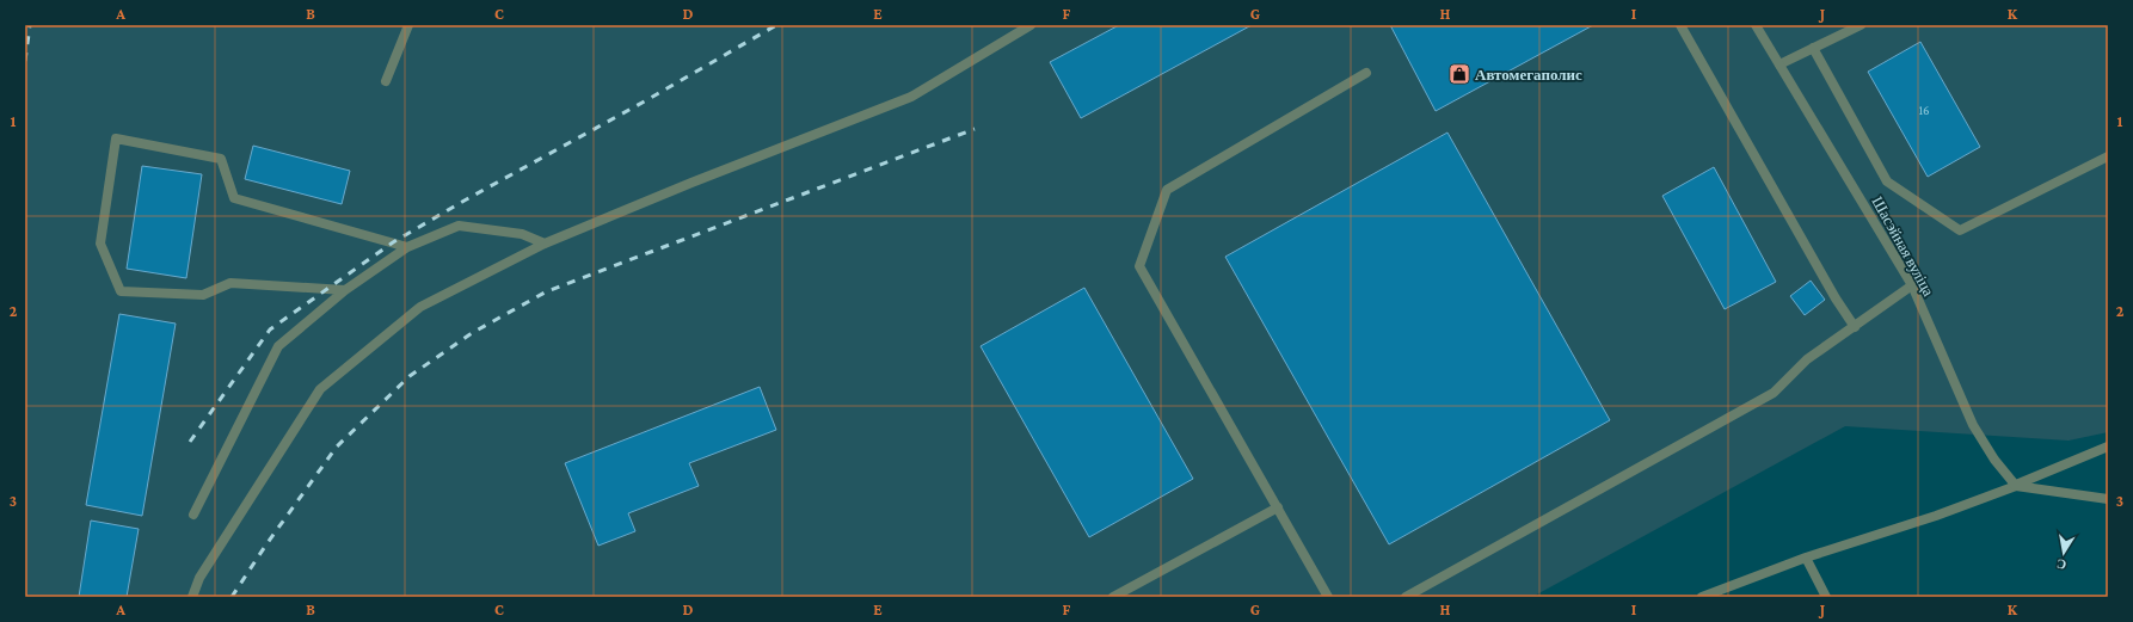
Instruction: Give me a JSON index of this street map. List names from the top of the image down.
{
  "streets": {
    "street": ["Шасэйная вуліца"]
  },
  "places": {
    "shop": ["Автомегаполис"]
  },
  "house_numbers": ["16"],
  "north": "bottom",
  "grid": {
    "columns": [
      "A",
      "B",
      "C",
      "D",
      "E",
      "F",
      "G",
      "H",
      "I",
      "J",
      "K"
    ],
    "rows": ["1", "2", "3"]
  }
}
